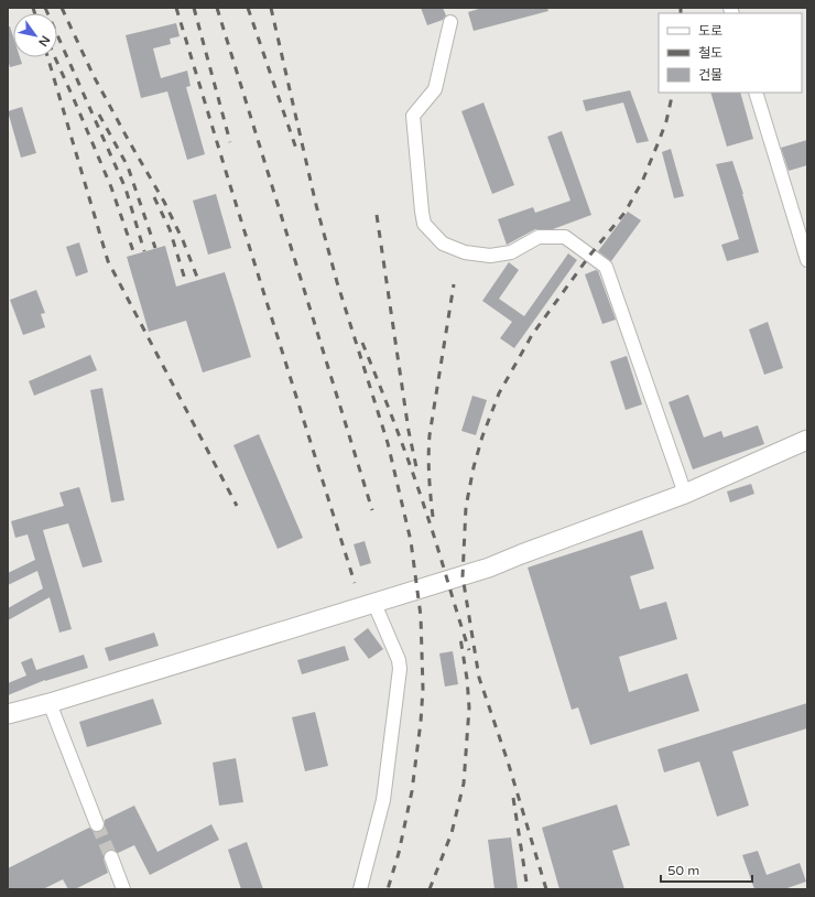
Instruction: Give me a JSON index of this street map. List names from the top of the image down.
{
  "legend": ["도로", "철도", "건물"],
  "scale_bar": "50 m",
  "north": "bottom right"
}
